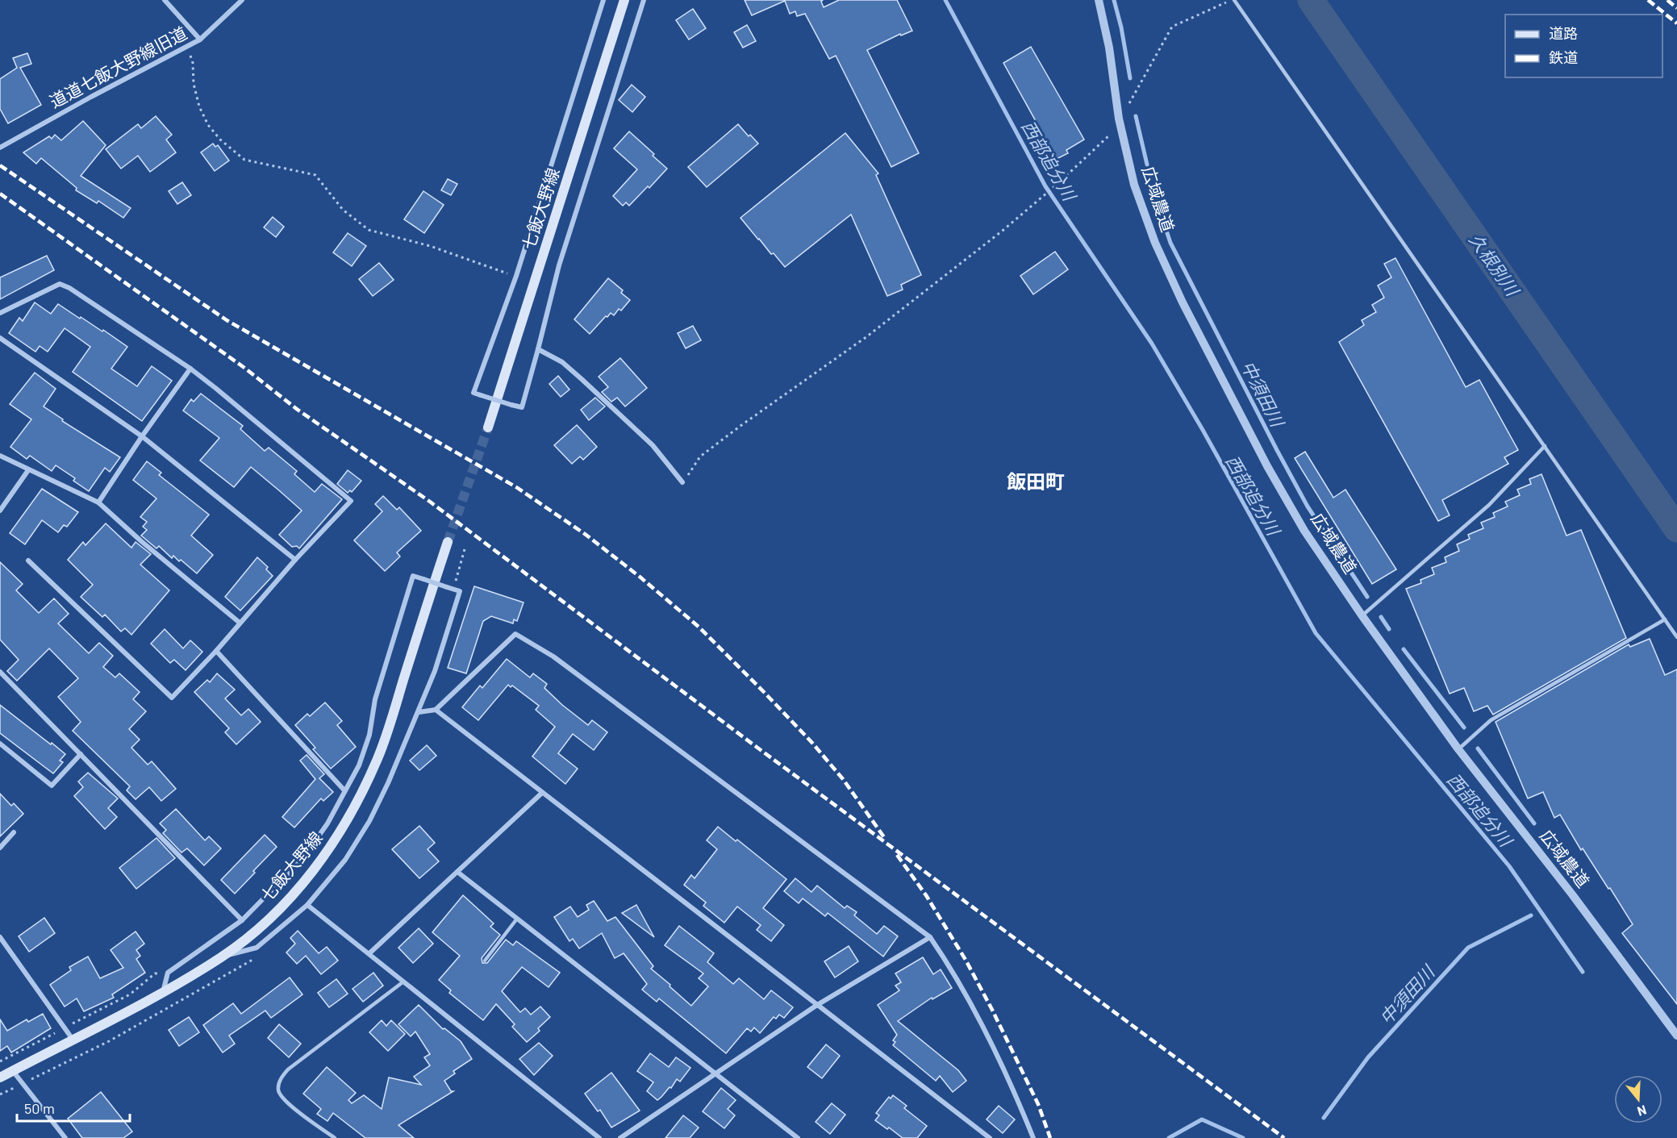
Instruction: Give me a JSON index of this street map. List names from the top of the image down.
{
  "streets": {
    "main road": ["七飯大野線"],
    "street": ["道道七飯大野線旧道", "広域農道"]
  },
  "districts": ["飯田町"],
  "water": ["西部追分川", "久根別川", "中須田川"],
  "legend": ["道路", "鉄道"],
  "scale_bar": "50 m",
  "north": "bottom"
}
